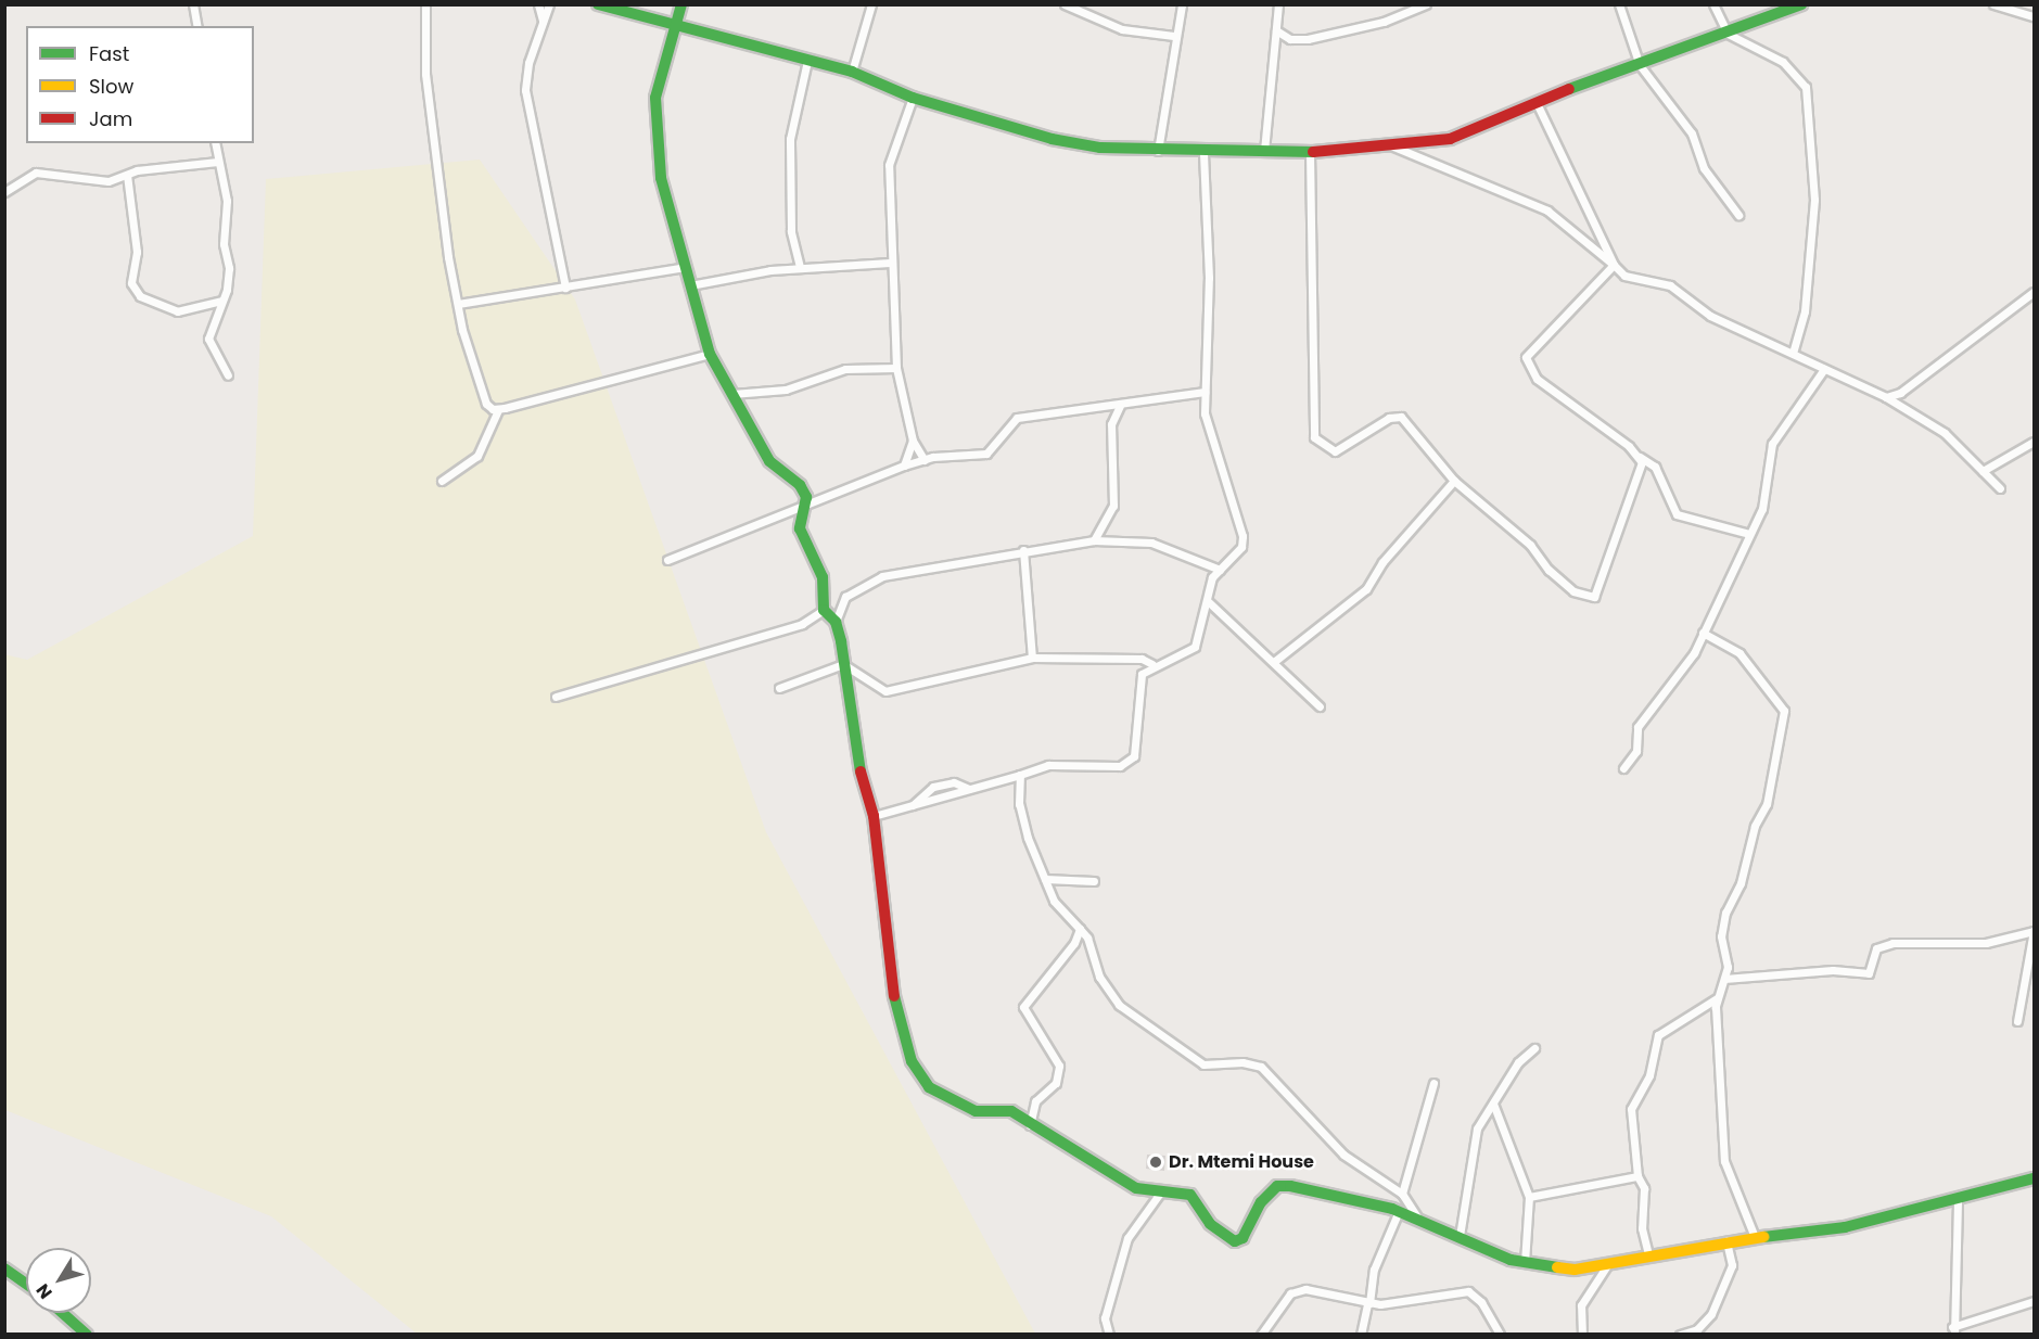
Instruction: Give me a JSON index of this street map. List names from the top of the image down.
{
  "places": ["Dr. Mtemi House"],
  "legend": ["Fast", "Slow", "Jam"],
  "north": "bottom left"
}
